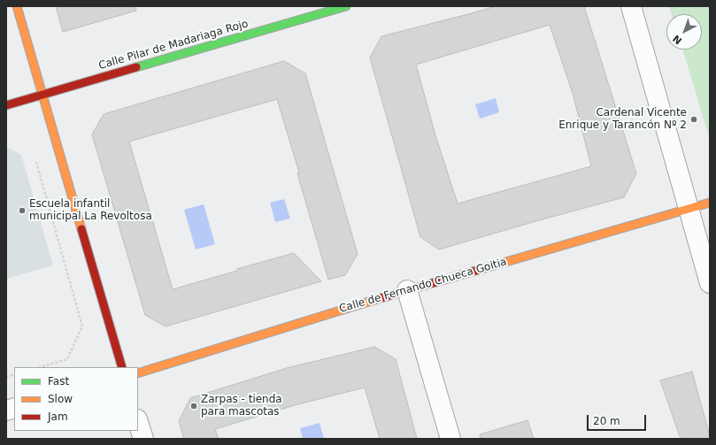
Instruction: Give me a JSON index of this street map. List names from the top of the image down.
{
  "streets": {
    "street": ["Calle Pilar de Madariaga Rojo", "Calle de Fernando Chueca Goitia"]
  },
  "places": ["Cardenal Vicente Enrique y Tarancón Nº 2", "Escuela infantil municipal La Revoltosa", "Zarpas - tienda para mascotas"],
  "legend": ["Fast", "Slow", "Jam"],
  "scale_bar": "20 m",
  "north": "bottom left"
}
